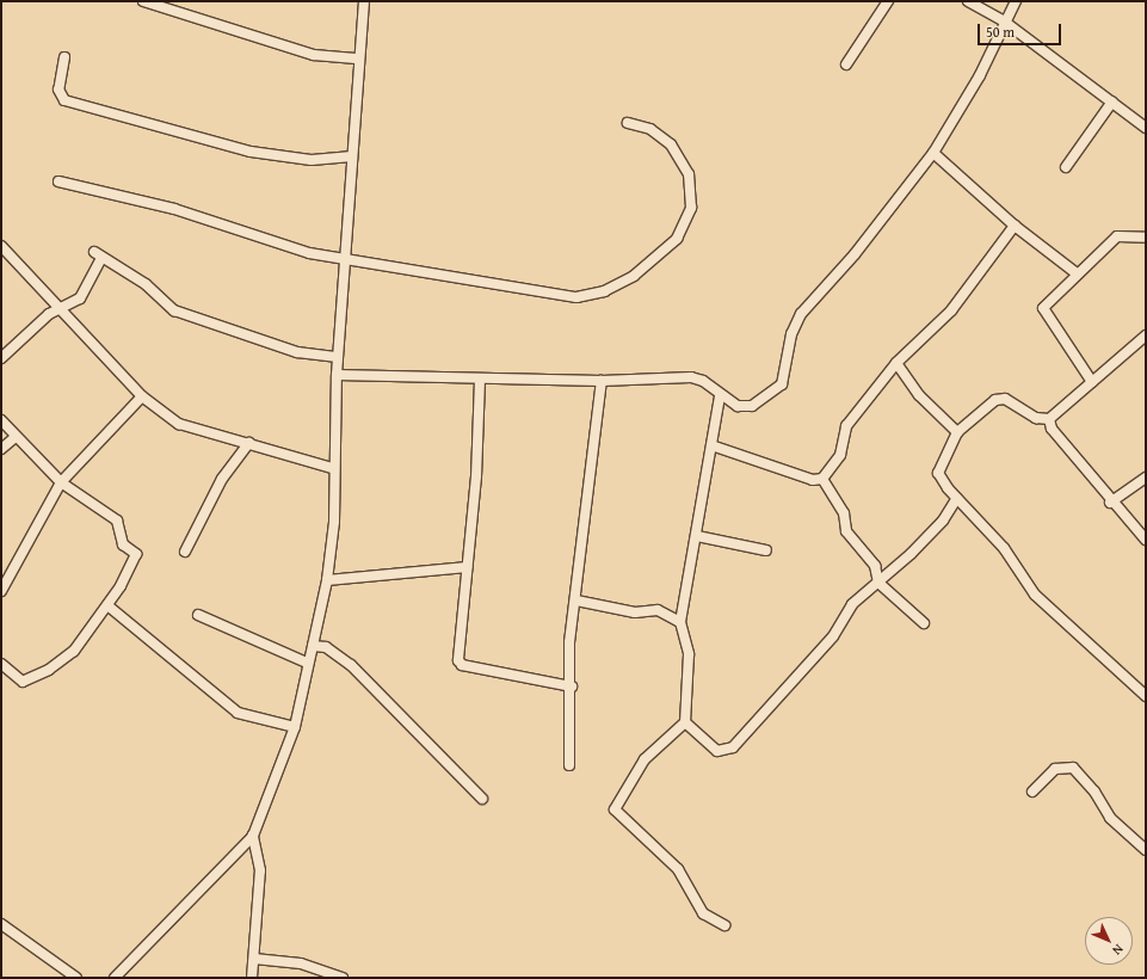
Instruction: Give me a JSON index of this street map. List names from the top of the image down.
{
  "scale_bar": "50 m",
  "north": "bottom right"
}
